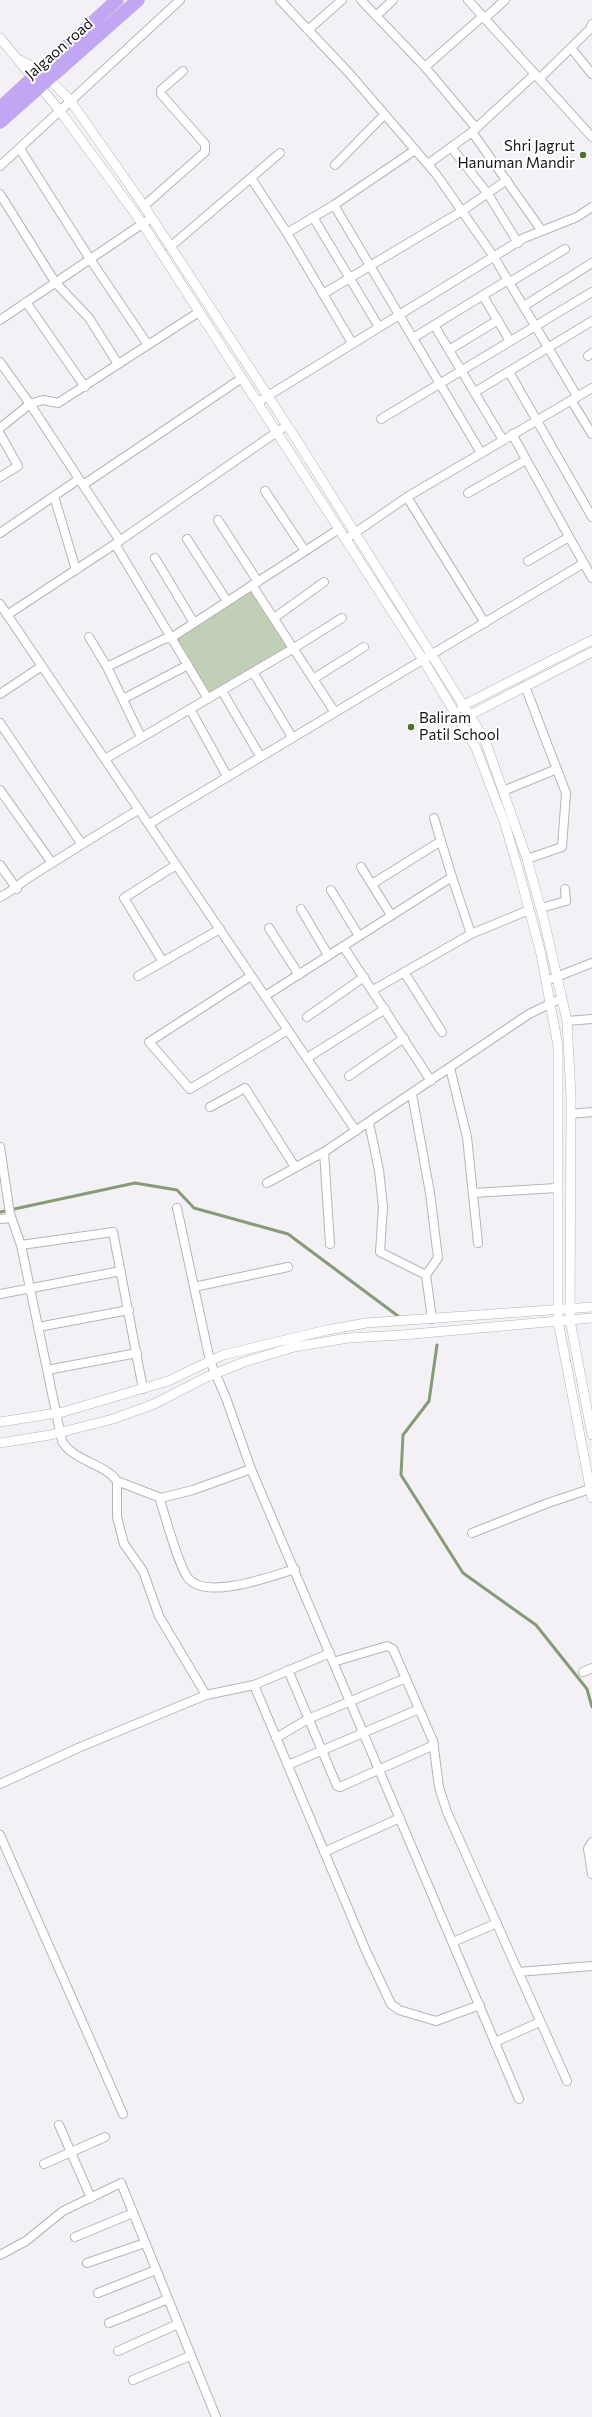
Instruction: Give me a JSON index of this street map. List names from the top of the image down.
{
  "streets": {
    "highway": ["Jalgaon road"]
  },
  "places": ["Shri Jagrut Hanuman Mandir", "Baliram Patil School"]
}
